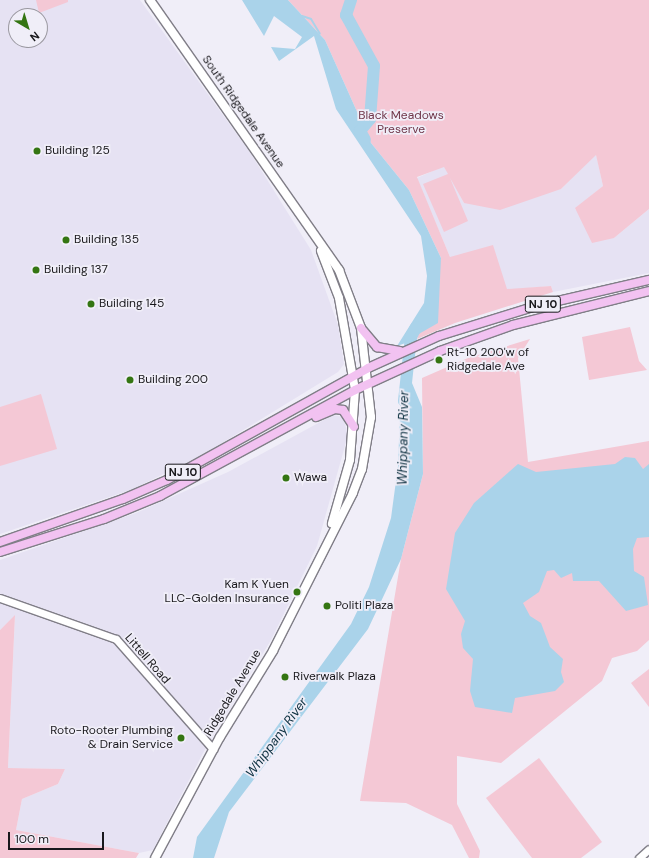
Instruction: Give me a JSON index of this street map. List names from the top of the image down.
{
  "streets": {
    "main road": ["South Ridgedale Avenue", "NJ 10", "Ridgedale Avenue"],
    "street": ["Littell Road"]
  },
  "crossings": [
    ["South Ridgedale Avenue", "NJ 10"],
    ["South Ridgedale Avenue", "Ridgedale Avenue"],
    ["NJ 10", "Ridgedale Avenue"],
    ["Littell Road", "Ridgedale Avenue"]
  ],
  "water": ["Whippany River"],
  "parks": ["Black Meadows Preserve"],
  "places": [
    "Building 125",
    "Building 135",
    "Building 137",
    "Building 145",
    "Rt-10 200'w of Ridgedale Ave",
    "Building 200",
    "Wawa",
    "Kam K Yuen LLC-Golden Insurance",
    "Politi Plaza",
    "Riverwalk Plaza",
    "Roto-Rooter Plumbing & Drain Service"
  ],
  "scale_bar": "100 m",
  "north": "bottom right"
}
